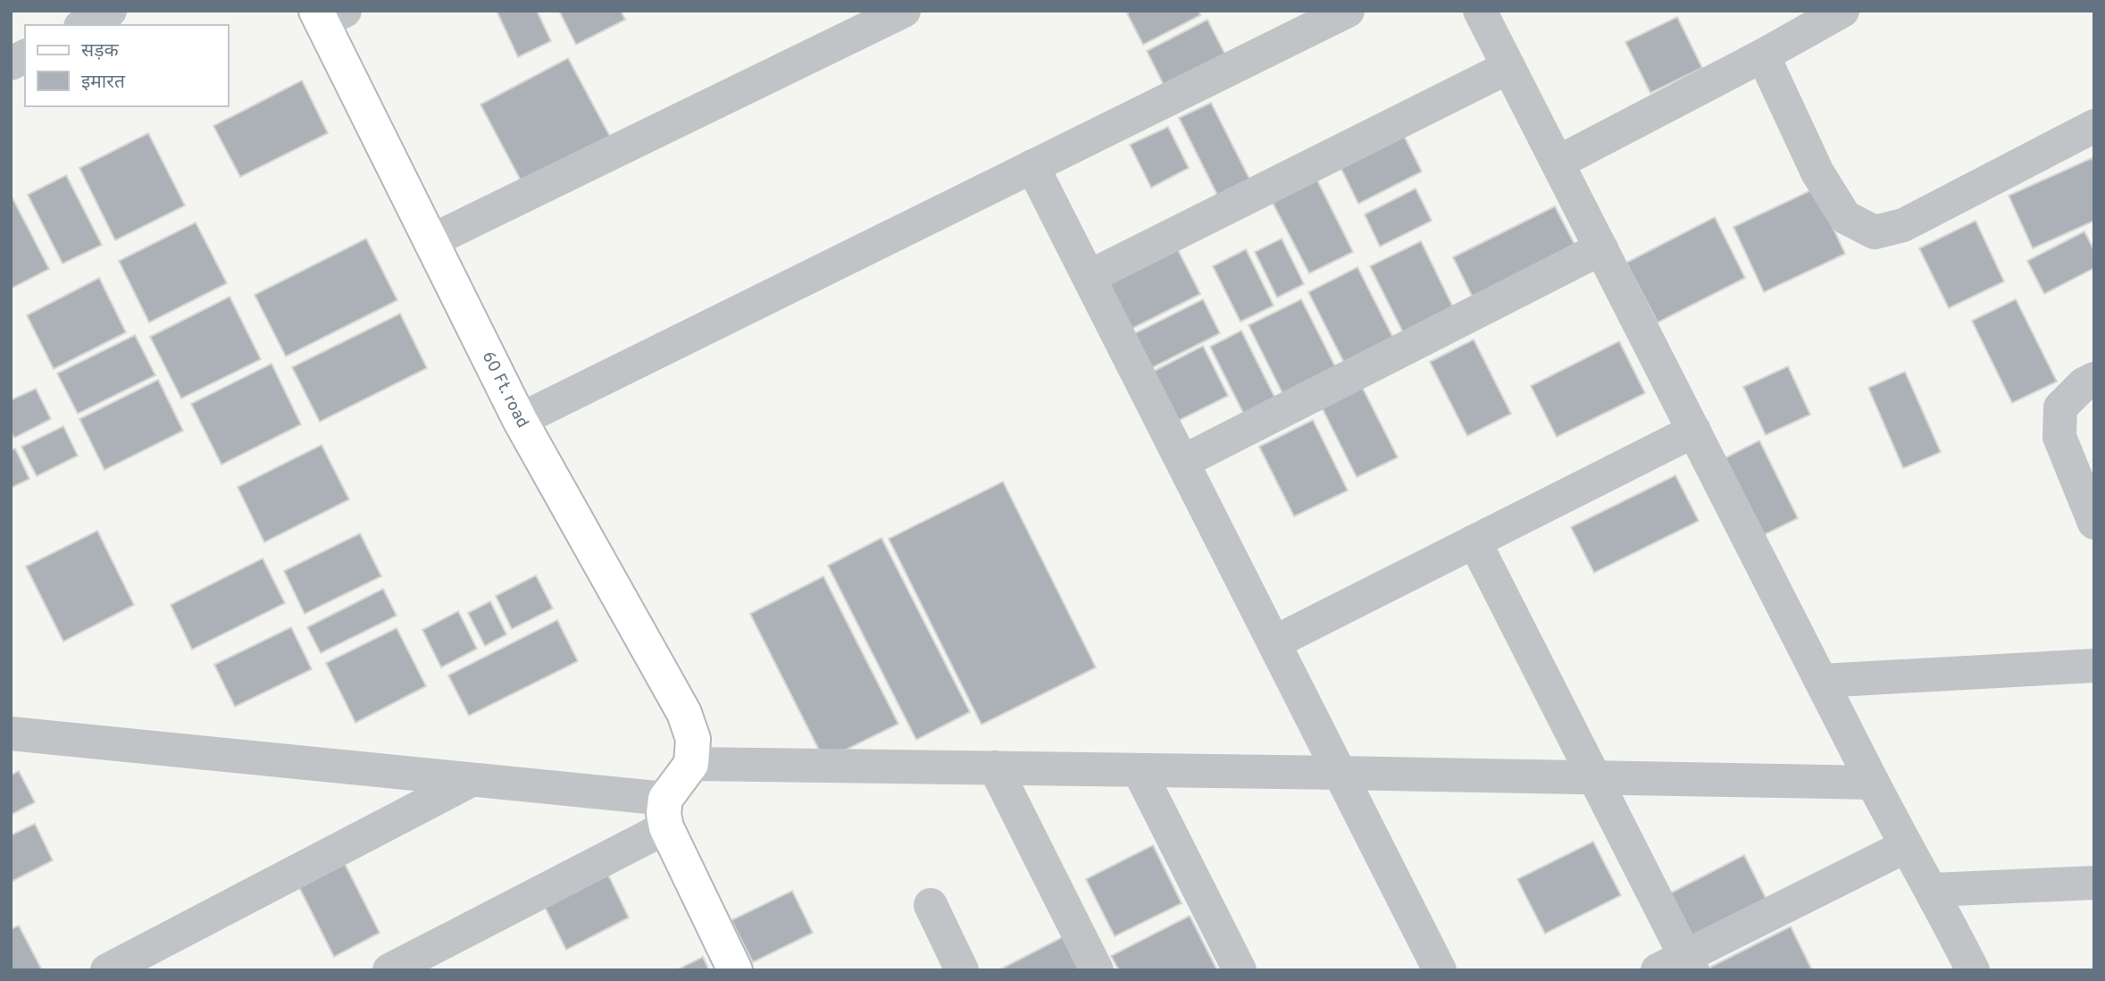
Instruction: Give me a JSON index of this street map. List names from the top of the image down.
{
  "streets": {
    "street": ["60 Ft. road"]
  },
  "legend": ["सड़क", "इमारत"]
}
